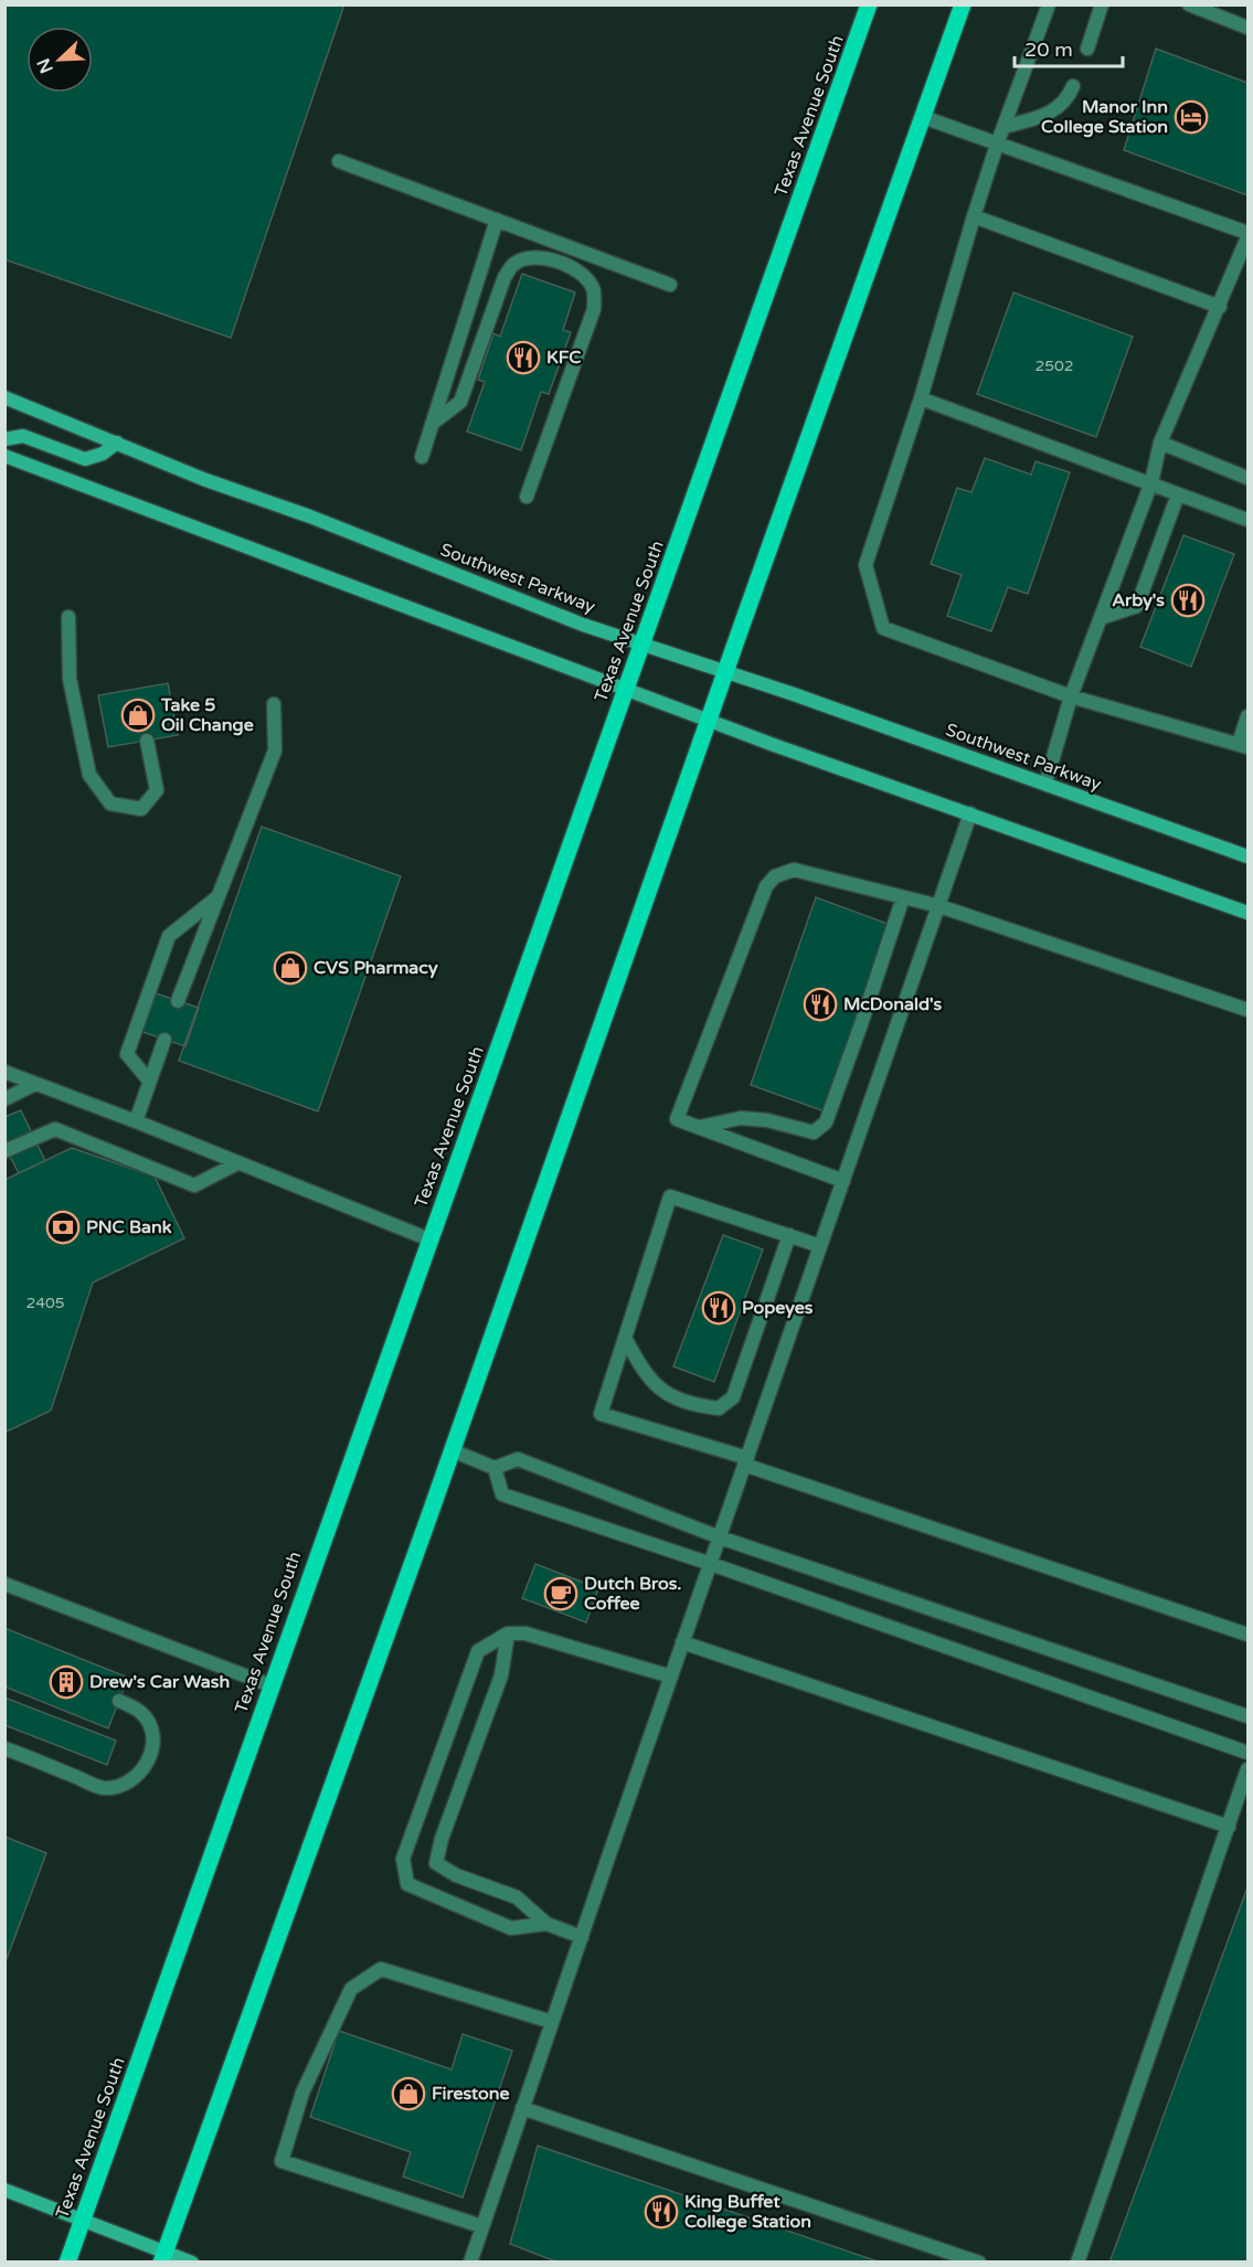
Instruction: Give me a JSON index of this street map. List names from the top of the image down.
{
  "streets": {
    "main road": ["Texas Avenue South", "Southwest Parkway"]
  },
  "crossings": [
    ["Texas Avenue South", "Southwest Parkway"]
  ],
  "places": {
    "hotel": ["Manor Inn College Station"],
    "restaurant": [
      "KFC",
      "Arby's",
      "McDonald's",
      "Popeyes",
      "King Buffet College Station"
    ],
    "shop": ["Take 5 Oil Change", "CVS Pharmacy", "Firestone"],
    "bank": ["PNC Bank"],
    "cafe": ["Dutch Bros. Coffee"],
    "building": ["Drew's Car Wash"]
  },
  "house_numbers": ["2502", "2405"],
  "scale_bar": "20 m",
  "north": "bottom left"
}
